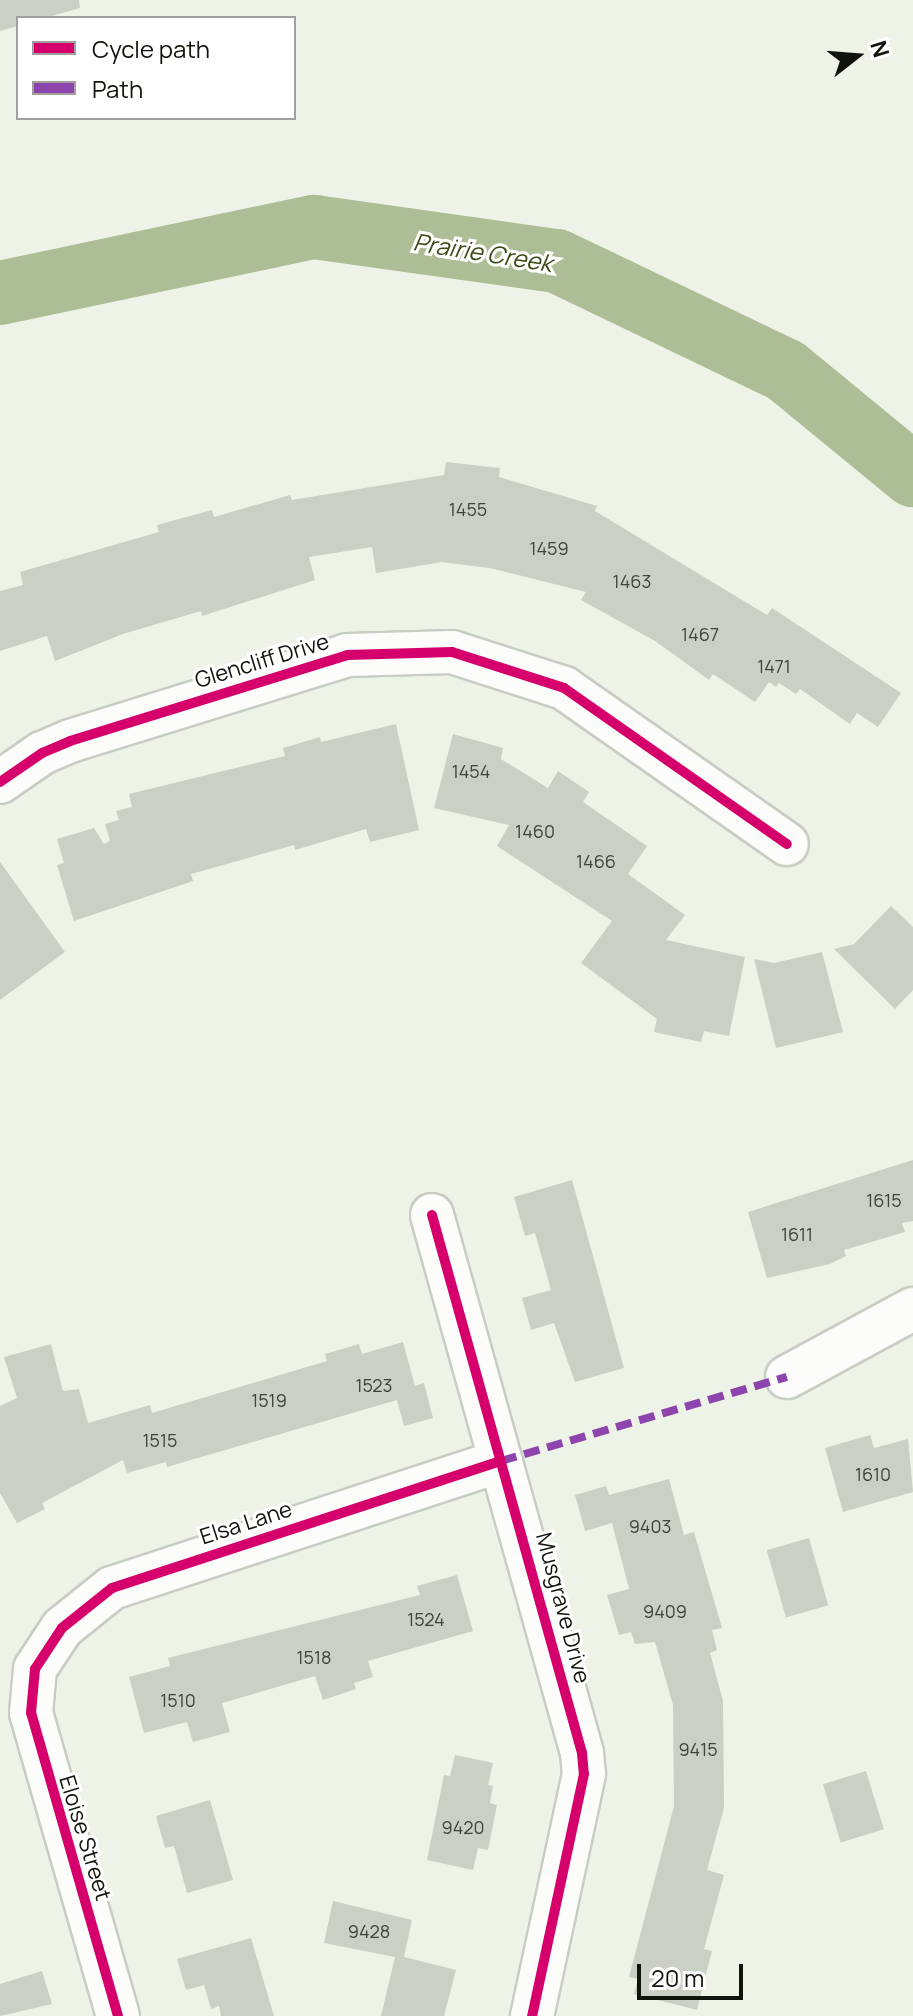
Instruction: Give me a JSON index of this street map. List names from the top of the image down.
{
  "streets": {
    "street": [
      "Glencliff Drive",
      "Elsa Lane",
      "Musgrave Drive",
      "Eloise Street"
    ]
  },
  "crossings": [
    ["Elsa Lane", "Musgrave Drive"],
    ["Elsa Lane", "Eloise Street"]
  ],
  "water": ["Prairie Creek"],
  "house_numbers": [
    "1455",
    "1459",
    "1463",
    "1467",
    "1471",
    "1454",
    "1460",
    "1466",
    "1615",
    "1611",
    "1523",
    "1519",
    "1515",
    "1610",
    "9403",
    "9409",
    "1524",
    "1518",
    "1510",
    "9415",
    "9420",
    "9428"
  ],
  "legend": ["Cycle path", "Path"],
  "scale_bar": "20 m",
  "north": "right"
}
